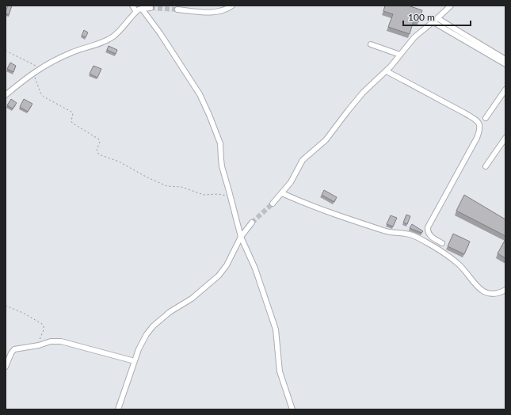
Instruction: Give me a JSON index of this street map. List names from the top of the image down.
{
  "scale_bar": "100 m"
}
